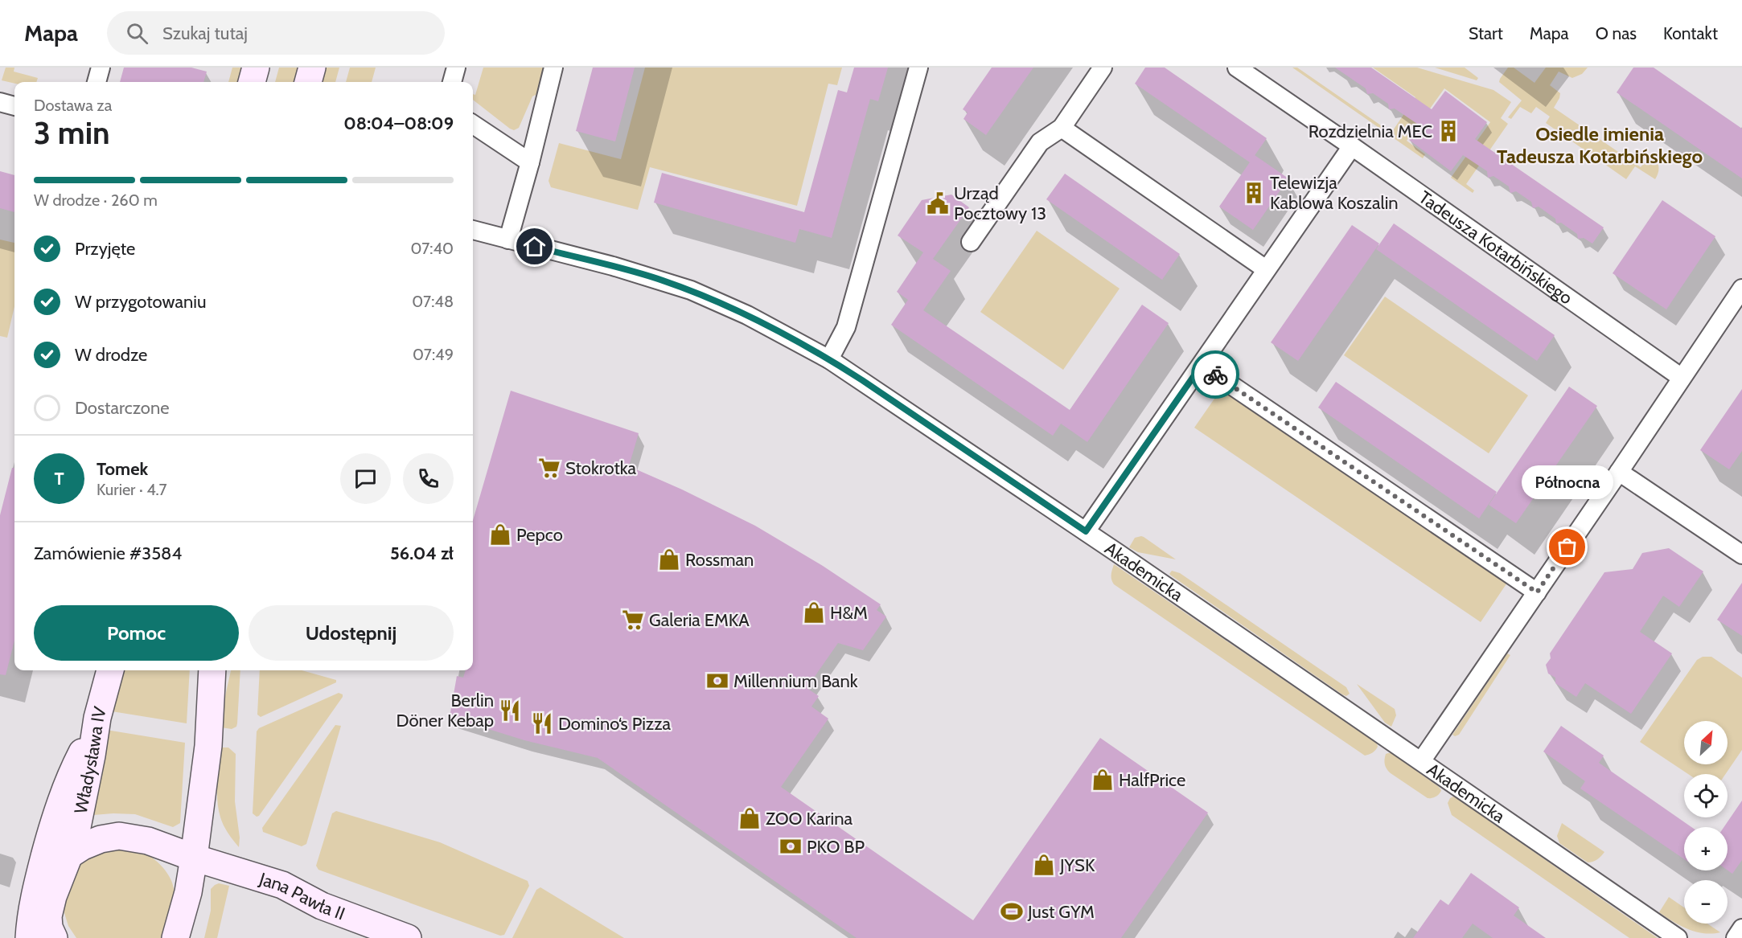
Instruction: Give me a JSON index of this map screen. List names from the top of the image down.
{
  "streets": {
    "main road": ["Władysława IV", "Jana Pawła II"],
    "street": ["Tadeusza Kotarbińskiego", "Akademicka"]
  },
  "crossings": [
    ["Władysława IV", "Jana Pawła II"]
  ],
  "districts": ["Osiedle imienia Tadeusza Kotarbińskiego"],
  "places": {
    "building": ["Rozdzielnia MEC", "Telewizja Kablowa Koszalin"],
    "public building": ["Urząd Pocztowy 13"],
    "supermarket": ["Stokrotka", "Galeria EMKA"],
    "shop": [
      "Pepco",
      "Rossman",
      "H&M",
      "HalfPrice",
      "ZOO Karina",
      "JYSK"
    ],
    "other": ["Północna"],
    "bank": ["Millennium Bank", "PKO BP"],
    "restaurant": ["Berlin Döner Kebap", "Domino‘s Pizza"],
    "sports": ["Just GYM"]
  },
  "north": "top right",
  "page": {
    "header": "Mapa",
    "search": "Szukaj tutaj",
    "nav": [
      "Start",
      "Mapa",
      "O nas",
      "Kontakt"
    ],
    "heading": ["3 min", "Dostawa za", "08:04–08:09"],
    "panel": [
      "Tomek",
      "Kurier · 4.7",
      "Zamówienie #3584",
      "56.04 zł"
    ],
    "bar": "W drodze · 260 m",
    "list": [
      ["Przyjęte", "07:40"],
      ["W przygotowaniu", "07:48"],
      ["W drodze", "07:49"],
      "Dostarczone"
    ],
    "round": "T",
    "bubble": "Północna",
    "buttons": ["Pomoc", "Udostępnij"],
    "map_buttons": ["+", "−"]
  }
}
